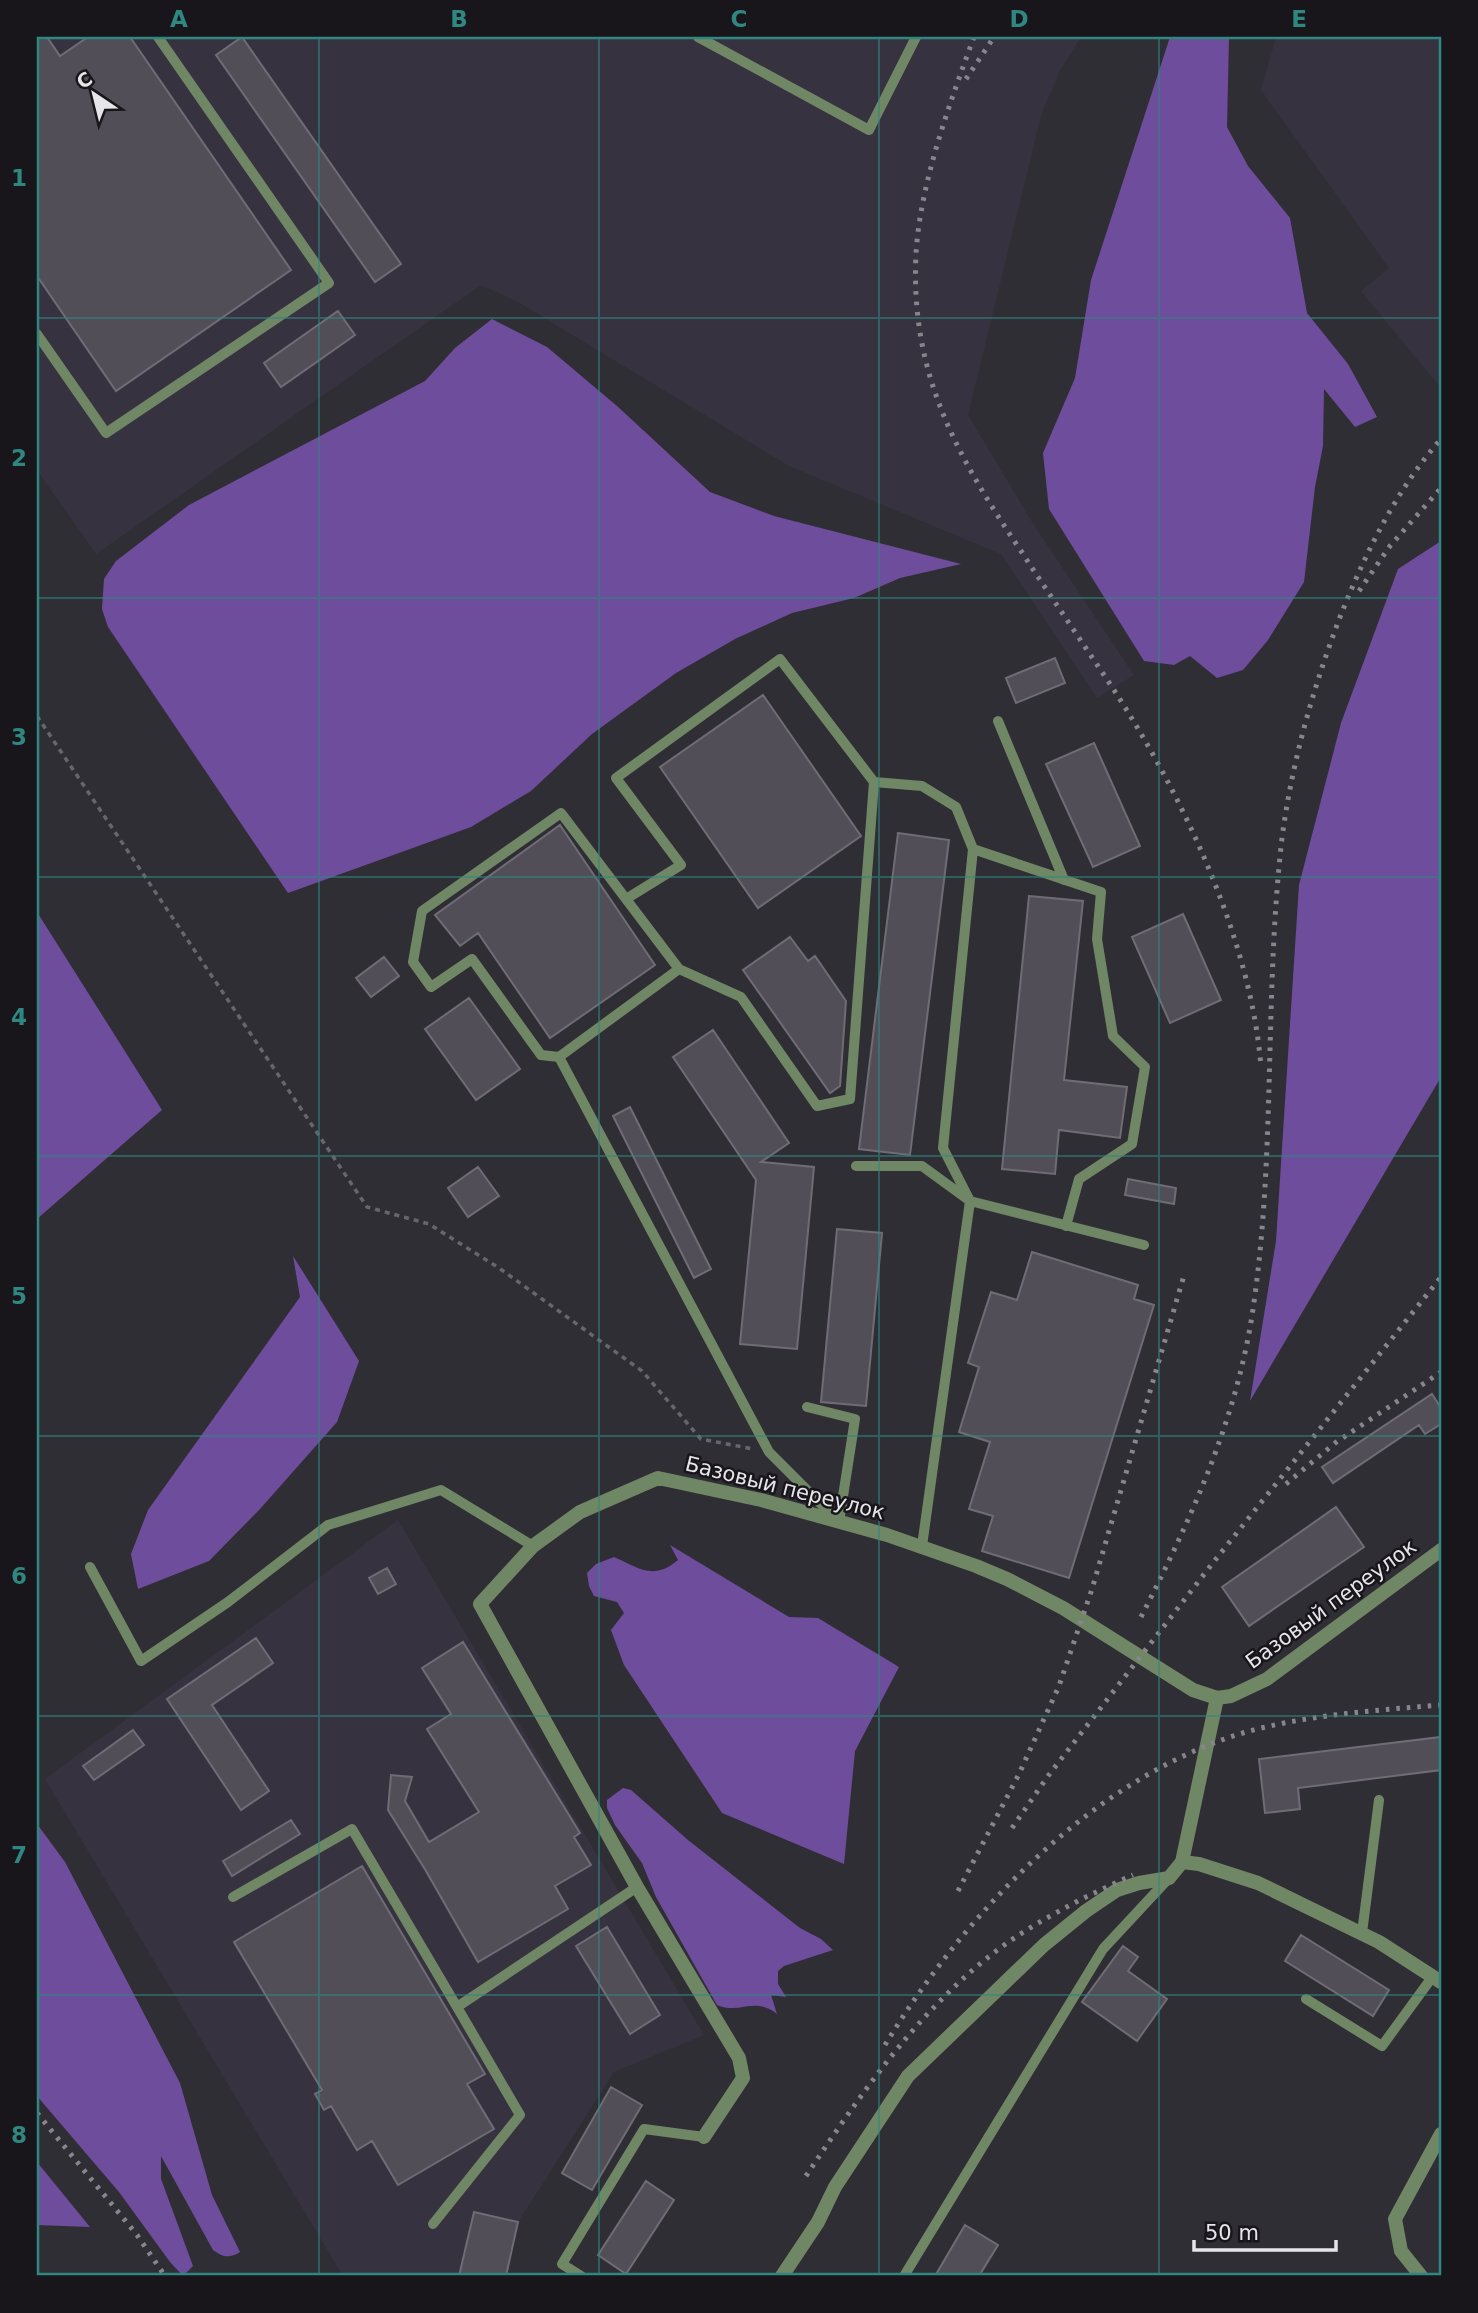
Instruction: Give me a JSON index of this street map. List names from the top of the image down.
{
  "streets": {
    "street": ["Базовый переулок"]
  },
  "scale_bar": "50 m",
  "north": "top left",
  "grid": {
    "columns": [
      "A",
      "B",
      "C",
      "D",
      "E"
    ],
    "rows": [
      "1",
      "2",
      "3",
      "4",
      "5",
      "6",
      "7",
      "8"
    ]
  }
}
